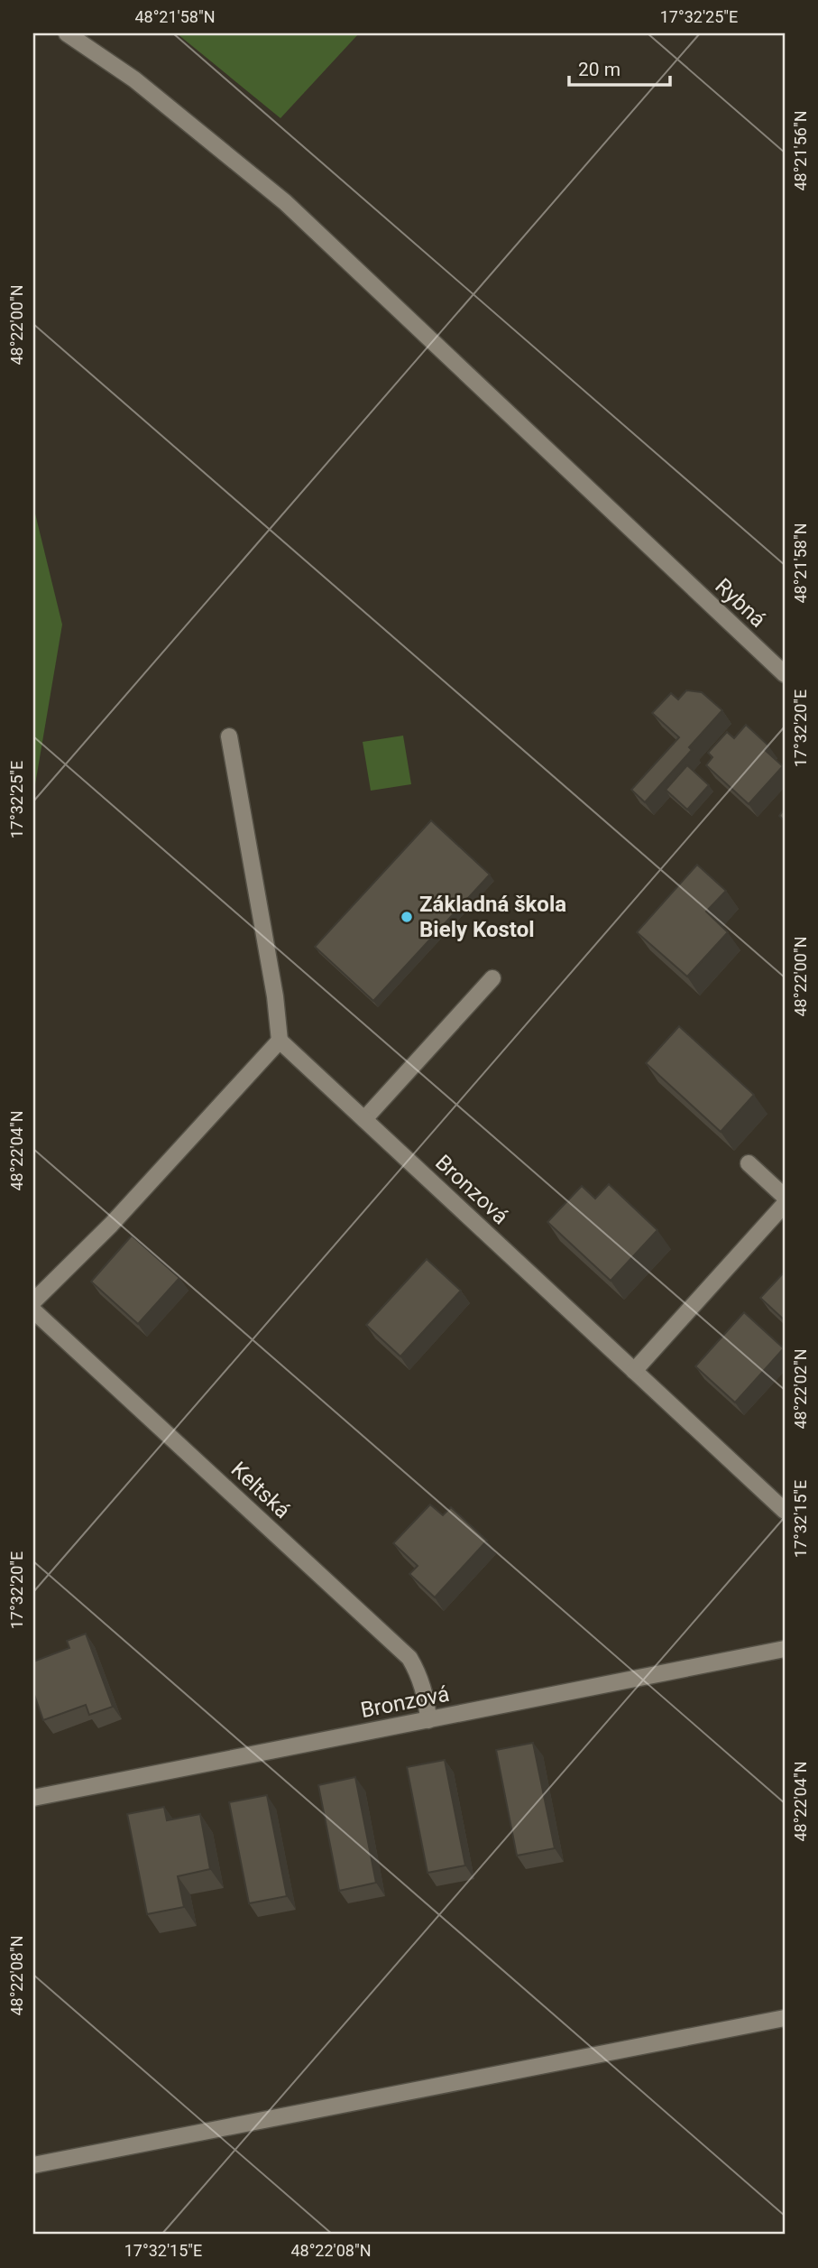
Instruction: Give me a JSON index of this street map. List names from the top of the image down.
{
  "streets": {
    "street": ["Rybná", "Bronzová", "Keltská"]
  },
  "crossings": [
    ["Bronzová", "Keltská"]
  ],
  "places": ["Základná škola Biely Kostol"],
  "scale_bar": "20 m",
  "coordinates": [
    "48°21'58\"N",
    "17°32'25\"E",
    "48°21'56\"N",
    "48°22'00\"N",
    "17°32'20\"E",
    "48°22'04\"N",
    "48°22'02\"N",
    "17°32'15\"E",
    "48°22'08\"N"
  ]
}
